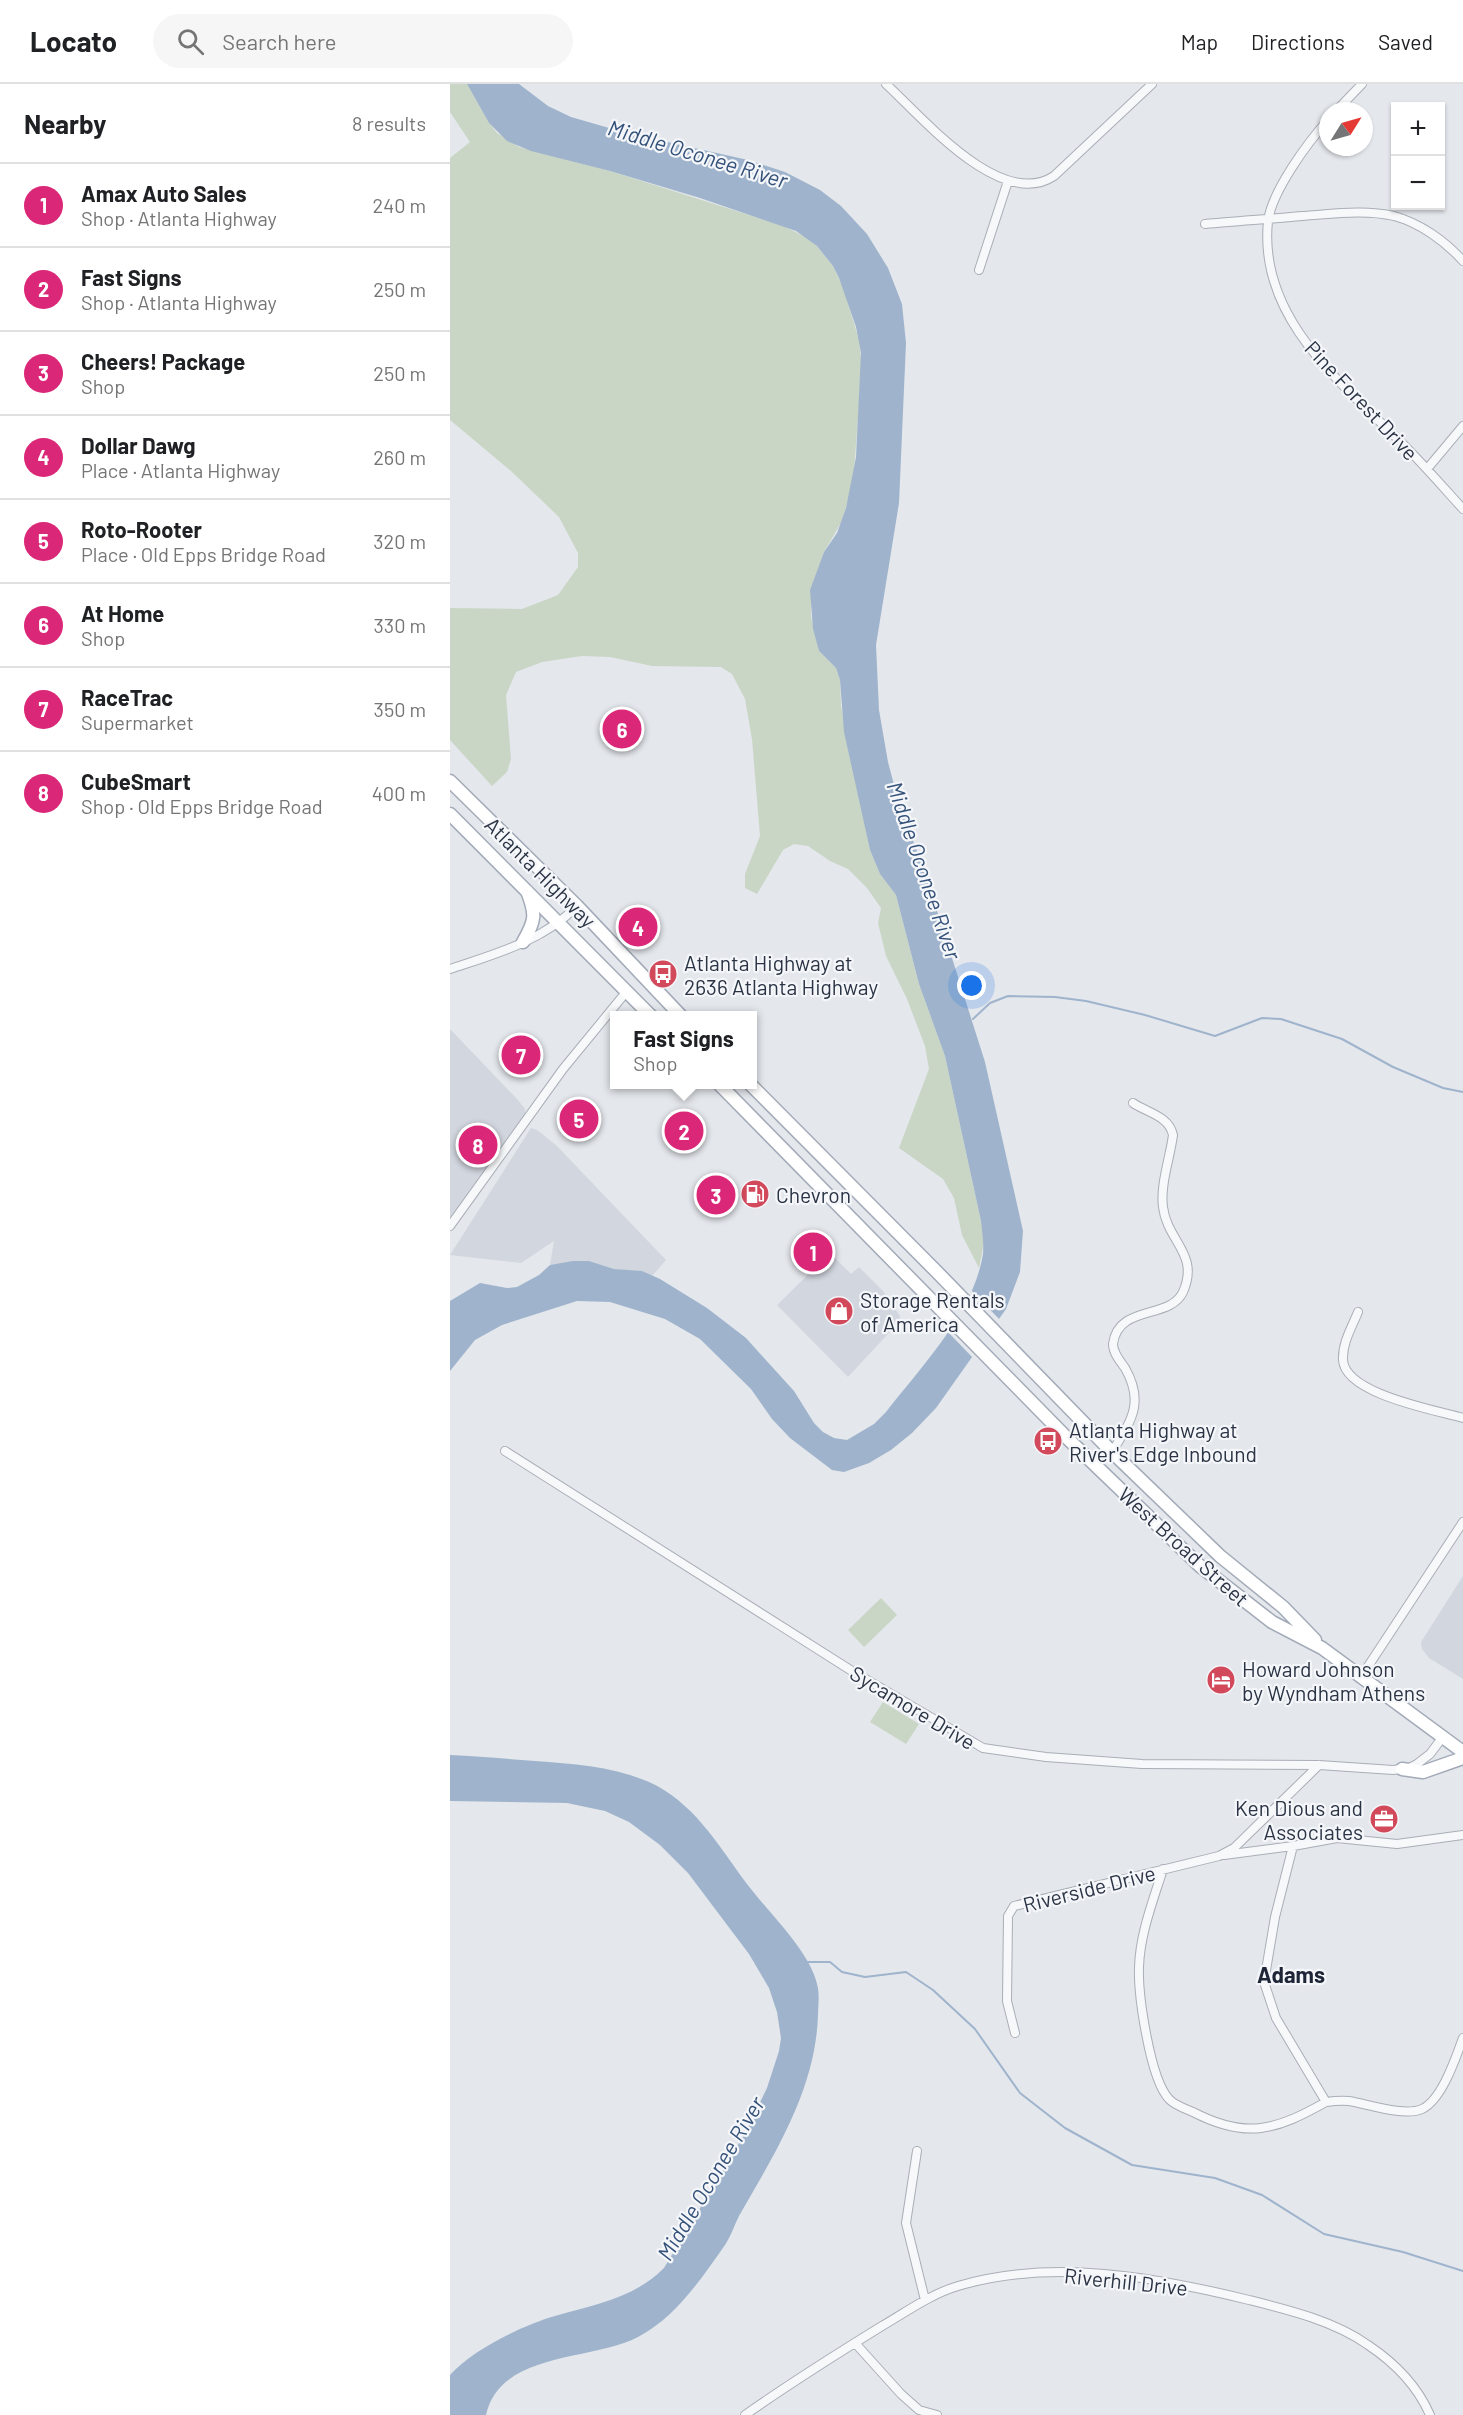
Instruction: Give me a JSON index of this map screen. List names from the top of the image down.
{
  "streets": {
    "main road": ["Atlanta Highway", "West Broad Street"],
    "street": [
      "Pine Forest Drive",
      "Sycamore Drive",
      "Riverside Drive",
      "Riverhill Drive"
    ]
  },
  "crossings": [
    ["Sycamore Drive", "Riverside Drive"]
  ],
  "districts": ["Adams"],
  "water": ["Middle Oconee River"],
  "places": {
    "bus stop": ["Atlanta Highway at 2636 Atlanta Highway", "Atlanta Highway at River's Edge Inbound"],
    "fuel station": ["Chevron"],
    "shop": ["Storage Rentals of America"],
    "hotel": ["Howard Johnson by Wyndham Athens"],
    "office": ["Ken Dious and Associates"]
  },
  "north": "top right",
  "page": {
    "header": "Locato",
    "search": "Search here",
    "nav": ["Map", "Directions", "Saved"],
    "heading": ["Nearby", "8 results"],
    "map_buttons": ["+", "−"],
    "list": [
      {
        "mark": "1",
        "name": "Amax Auto Sales",
        "note": "Shop · Atlanta Highway",
        "value": "240 m"
      },
      {
        "mark": "2",
        "name": "Fast Signs",
        "note": "Shop · Atlanta Highway",
        "value": "250 m"
      },
      {
        "mark": "3",
        "name": "Cheers! Package",
        "note": "Shop",
        "value": "250 m"
      },
      {
        "mark": "4",
        "name": "Dollar Dawg",
        "note": "Place · Atlanta Highway",
        "value": "260 m"
      },
      {
        "mark": "5",
        "name": "Roto-Rooter",
        "note": "Place · Old Epps Bridge Road",
        "value": "320 m"
      },
      {
        "mark": "6",
        "name": "At Home",
        "note": "Shop",
        "value": "330 m"
      },
      {
        "mark": "7",
        "name": "RaceTrac",
        "note": "Supermarket",
        "value": "350 m"
      },
      {
        "mark": "8",
        "name": "CubeSmart",
        "note": "Shop · Old Epps Bridge Road",
        "value": "400 m"
      }
    ],
    "pins": [
      "6",
      "4",
      "7",
      "5",
      "2",
      "8",
      "3",
      "1"
    ],
    "popup": ["Fast Signs", "Shop"]
  }
}
